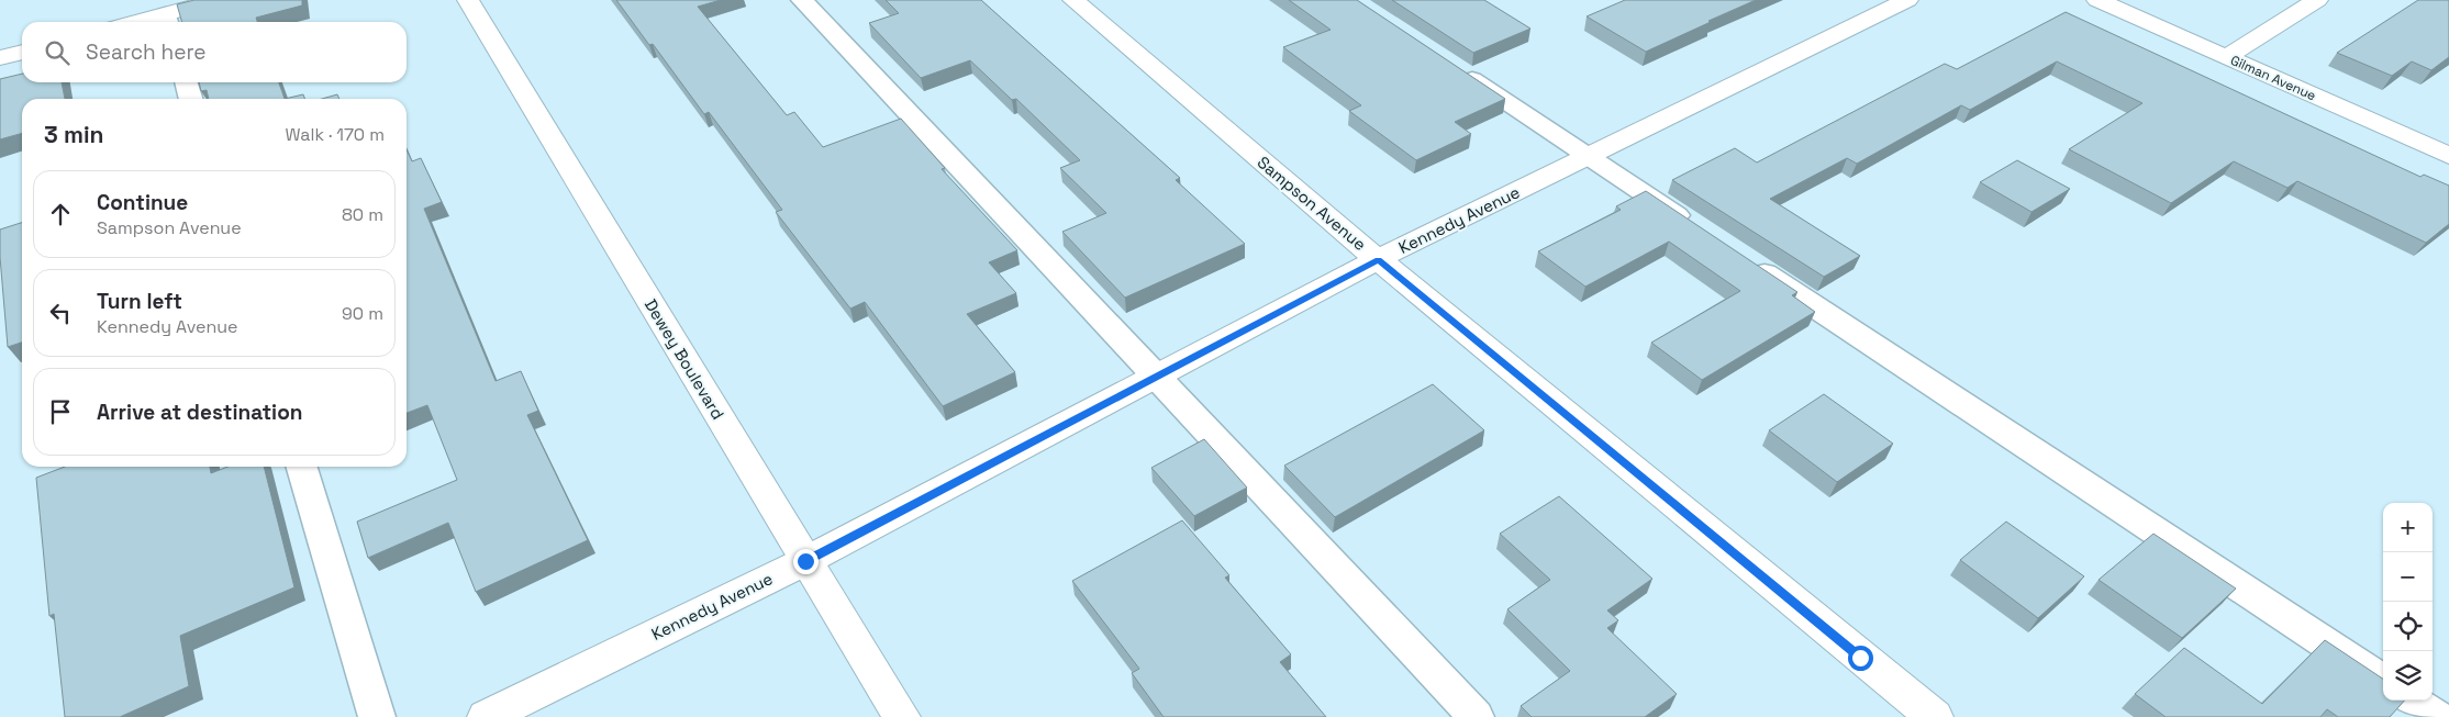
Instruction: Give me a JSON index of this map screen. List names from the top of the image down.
{
  "streets": {
    "street": [
      "Gilman Avenue",
      "Sampson Avenue",
      "Kennedy Avenue",
      "Dewey Boulevard"
    ]
  },
  "crossings": [
    ["Sampson Avenue", "Kennedy Avenue"],
    ["Kennedy Avenue", "Dewey Boulevard"]
  ],
  "page": {
    "search": "Search here",
    "heading": ["3 min", "Walk · 170 m"],
    "list": [
      ["Continue", "Sampson Avenue", "80 m"],
      ["Turn left", "Kennedy Avenue", "90 m"],
      "Arrive at destination"
    ],
    "map_buttons": ["+", "−"]
  }
}
